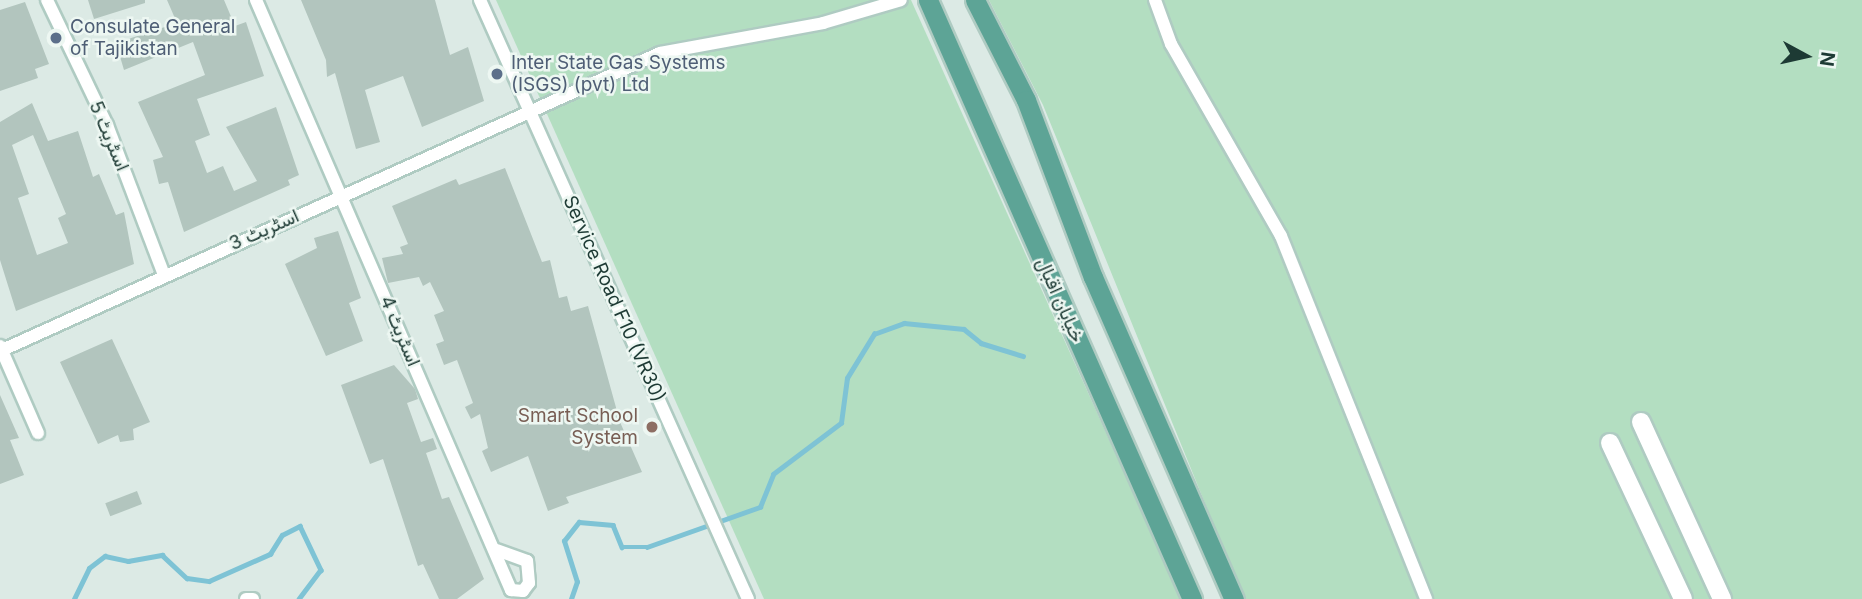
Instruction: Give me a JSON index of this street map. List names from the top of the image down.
{
  "streets": {
    "main road": ["خیابان اقبال"],
    "street": [
      "اسٹریٹ 5",
      "اسٹریٹ 3",
      "Service Road F10 (VR30)",
      "اسٹریٹ 4"
    ]
  },
  "crossings": [
    ["اسٹریٹ 5", "اسٹریٹ 3"],
    ["اسٹریٹ 3", "Service Road F10 (VR30)"],
    ["اسٹریٹ 3", "اسٹریٹ 4"]
  ],
  "places": ["Consulate General of Tajikistan", "Inter State Gas Systems (ISGS) (pvt) Ltd", "Smart School System"],
  "north": "right"
}
